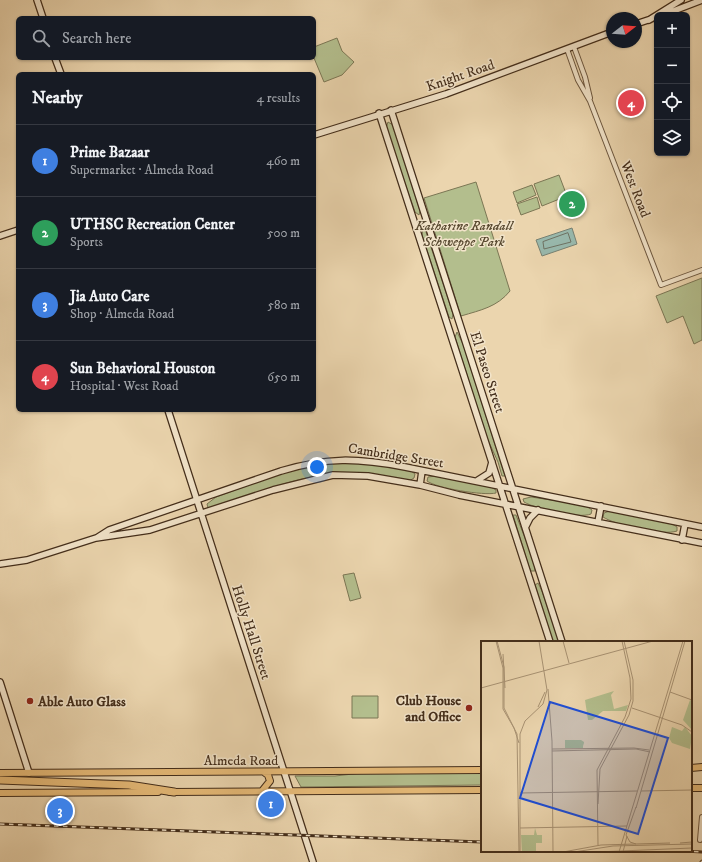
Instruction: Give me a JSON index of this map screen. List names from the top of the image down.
{
  "streets": {
    "main road": ["Almeda Road"],
    "street": [
      "Knight Road",
      "West Road",
      "El Paseo Street",
      "Cambridge Street",
      "Holly Hall Street"
    ]
  },
  "crossings": [
    ["Knight Road", "West Road"],
    ["Knight Road", "El Paseo Street"],
    ["El Paseo Street", "Cambridge Street"],
    ["Cambridge Street", "Holly Hall Street"],
    ["Holly Hall Street", "Almeda Road"]
  ],
  "parks": ["Katharine Randall Schweppe Park"],
  "places": ["Able Auto Glass", "Club House and Office"],
  "north": "right",
  "page": {
    "map_buttons": ["+", "−"],
    "search": "Search here",
    "heading": ["Nearby", "4 results"],
    "pins": [
      "4",
      "2",
      "1",
      "3"
    ],
    "list": [
      {
        "mark": "1",
        "name": "Prime Bazaar",
        "note": "Supermarket · Almeda Road",
        "value": "460 m"
      },
      {
        "mark": "2",
        "name": "UTHSC Recreation Center",
        "note": "Sports",
        "value": "500 m"
      },
      {
        "mark": "3",
        "name": "Jia Auto Care",
        "note": "Shop · Almeda Road",
        "value": "580 m"
      },
      {
        "mark": "4",
        "name": "Sun Behavioral Houston",
        "note": "Hospital · West Road",
        "value": "650 m"
      }
    ]
  }
}
